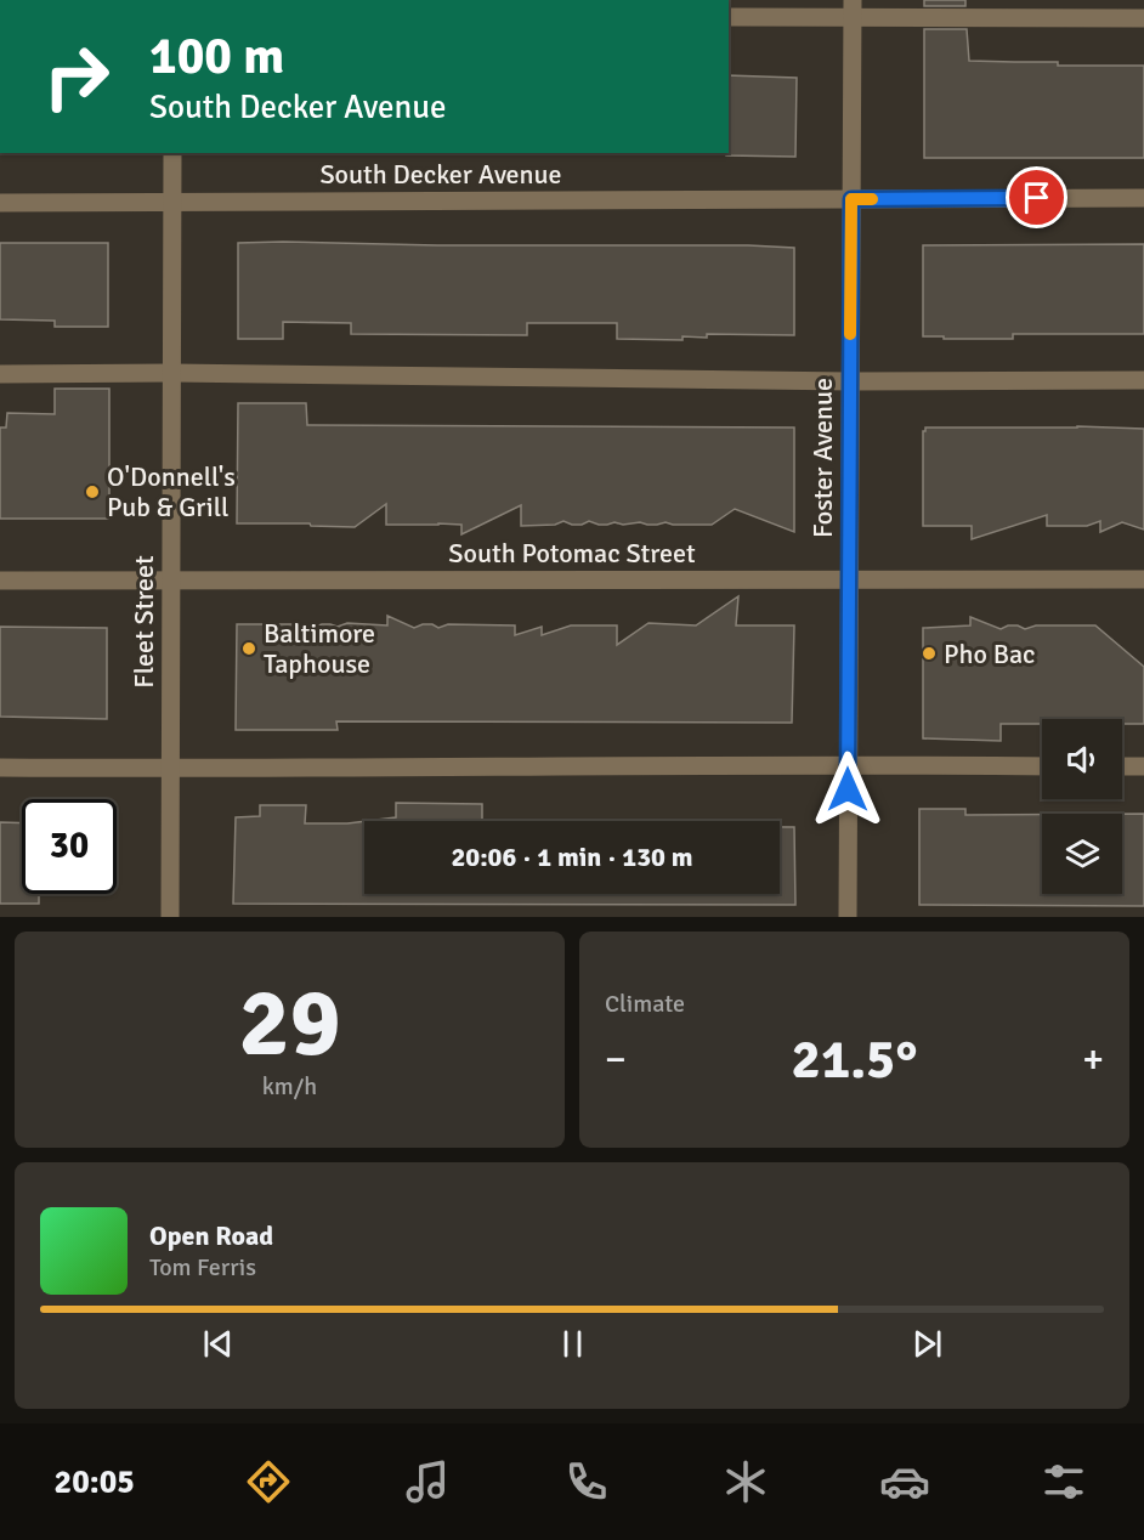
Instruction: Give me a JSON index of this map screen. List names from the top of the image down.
{
  "streets": {
    "street": [
      "South Decker Avenue",
      "Foster Avenue",
      "South Potomac Street",
      "Fleet Street"
    ]
  },
  "crossings": [
    ["South Decker Avenue", "Foster Avenue"],
    ["South Decker Avenue", "Fleet Street"],
    ["Foster Avenue", "South Potomac Street"],
    ["South Potomac Street", "Fleet Street"]
  ],
  "places": ["O'Donnell's Pub & Grill", "Baltimore Taphouse", "Pho Bac"],
  "page": {
    "turn": ["100 m", "South Decker Avenue"],
    "limit": "30",
    "trip": "20:06 · 1 min · 130 m",
    "tile": [
      ["29", "km/h"],
      "Climate"
    ],
    "heat": ["−", "21.5°", "+"],
    "song": ["Open Road", "Tom Ferris"],
    "tabs": "20:05"
  }
}
